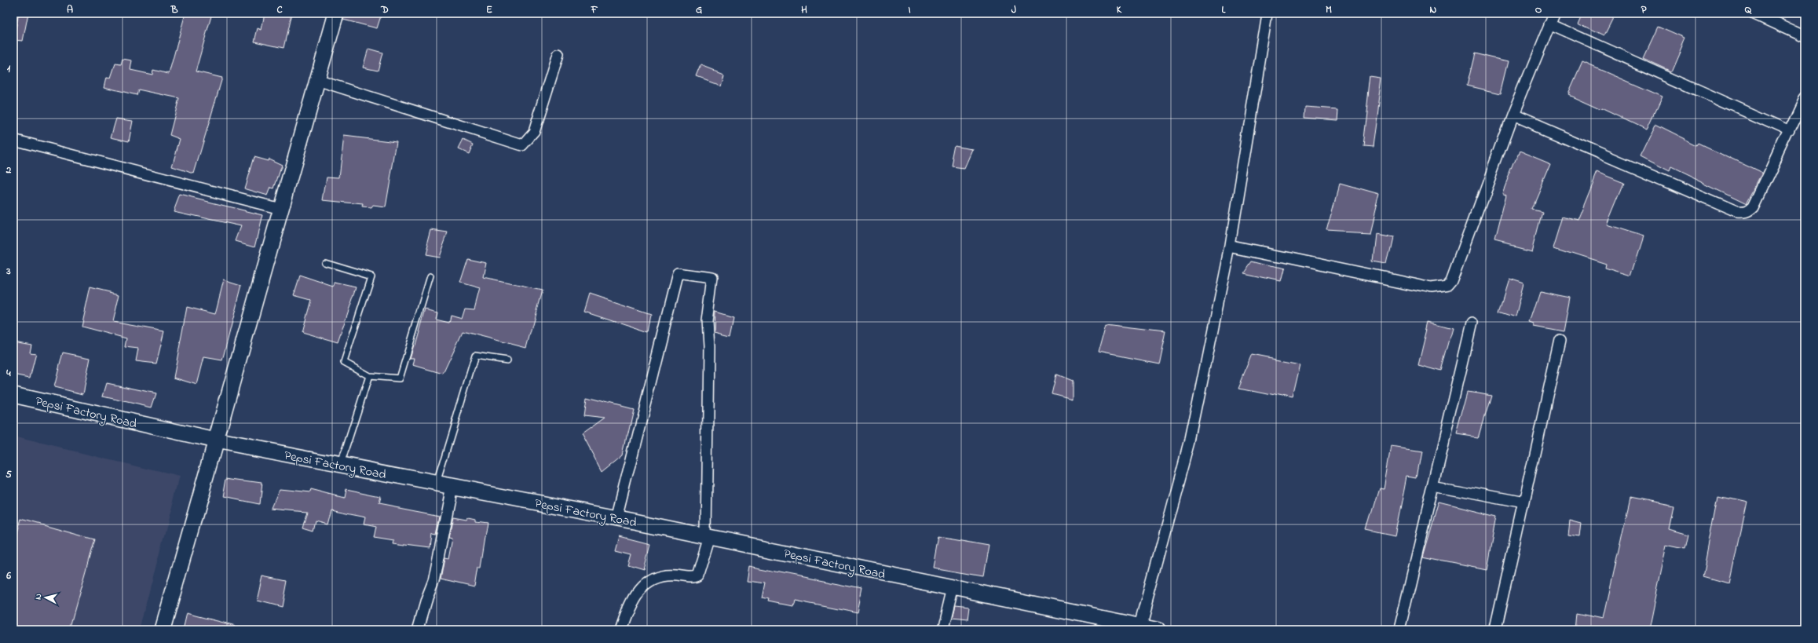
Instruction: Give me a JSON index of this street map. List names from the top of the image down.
{
  "streets": {
    "main road": ["Pepsi Factory Road"]
  },
  "north": "left",
  "grid": {
    "columns": [
      "A",
      "B",
      "C",
      "D",
      "E",
      "F",
      "G",
      "H",
      "I",
      "J",
      "K",
      "L",
      "M",
      "N",
      "O",
      "P",
      "Q"
    ],
    "rows": [
      "1",
      "2",
      "3",
      "4",
      "5",
      "6"
    ]
  }
}
